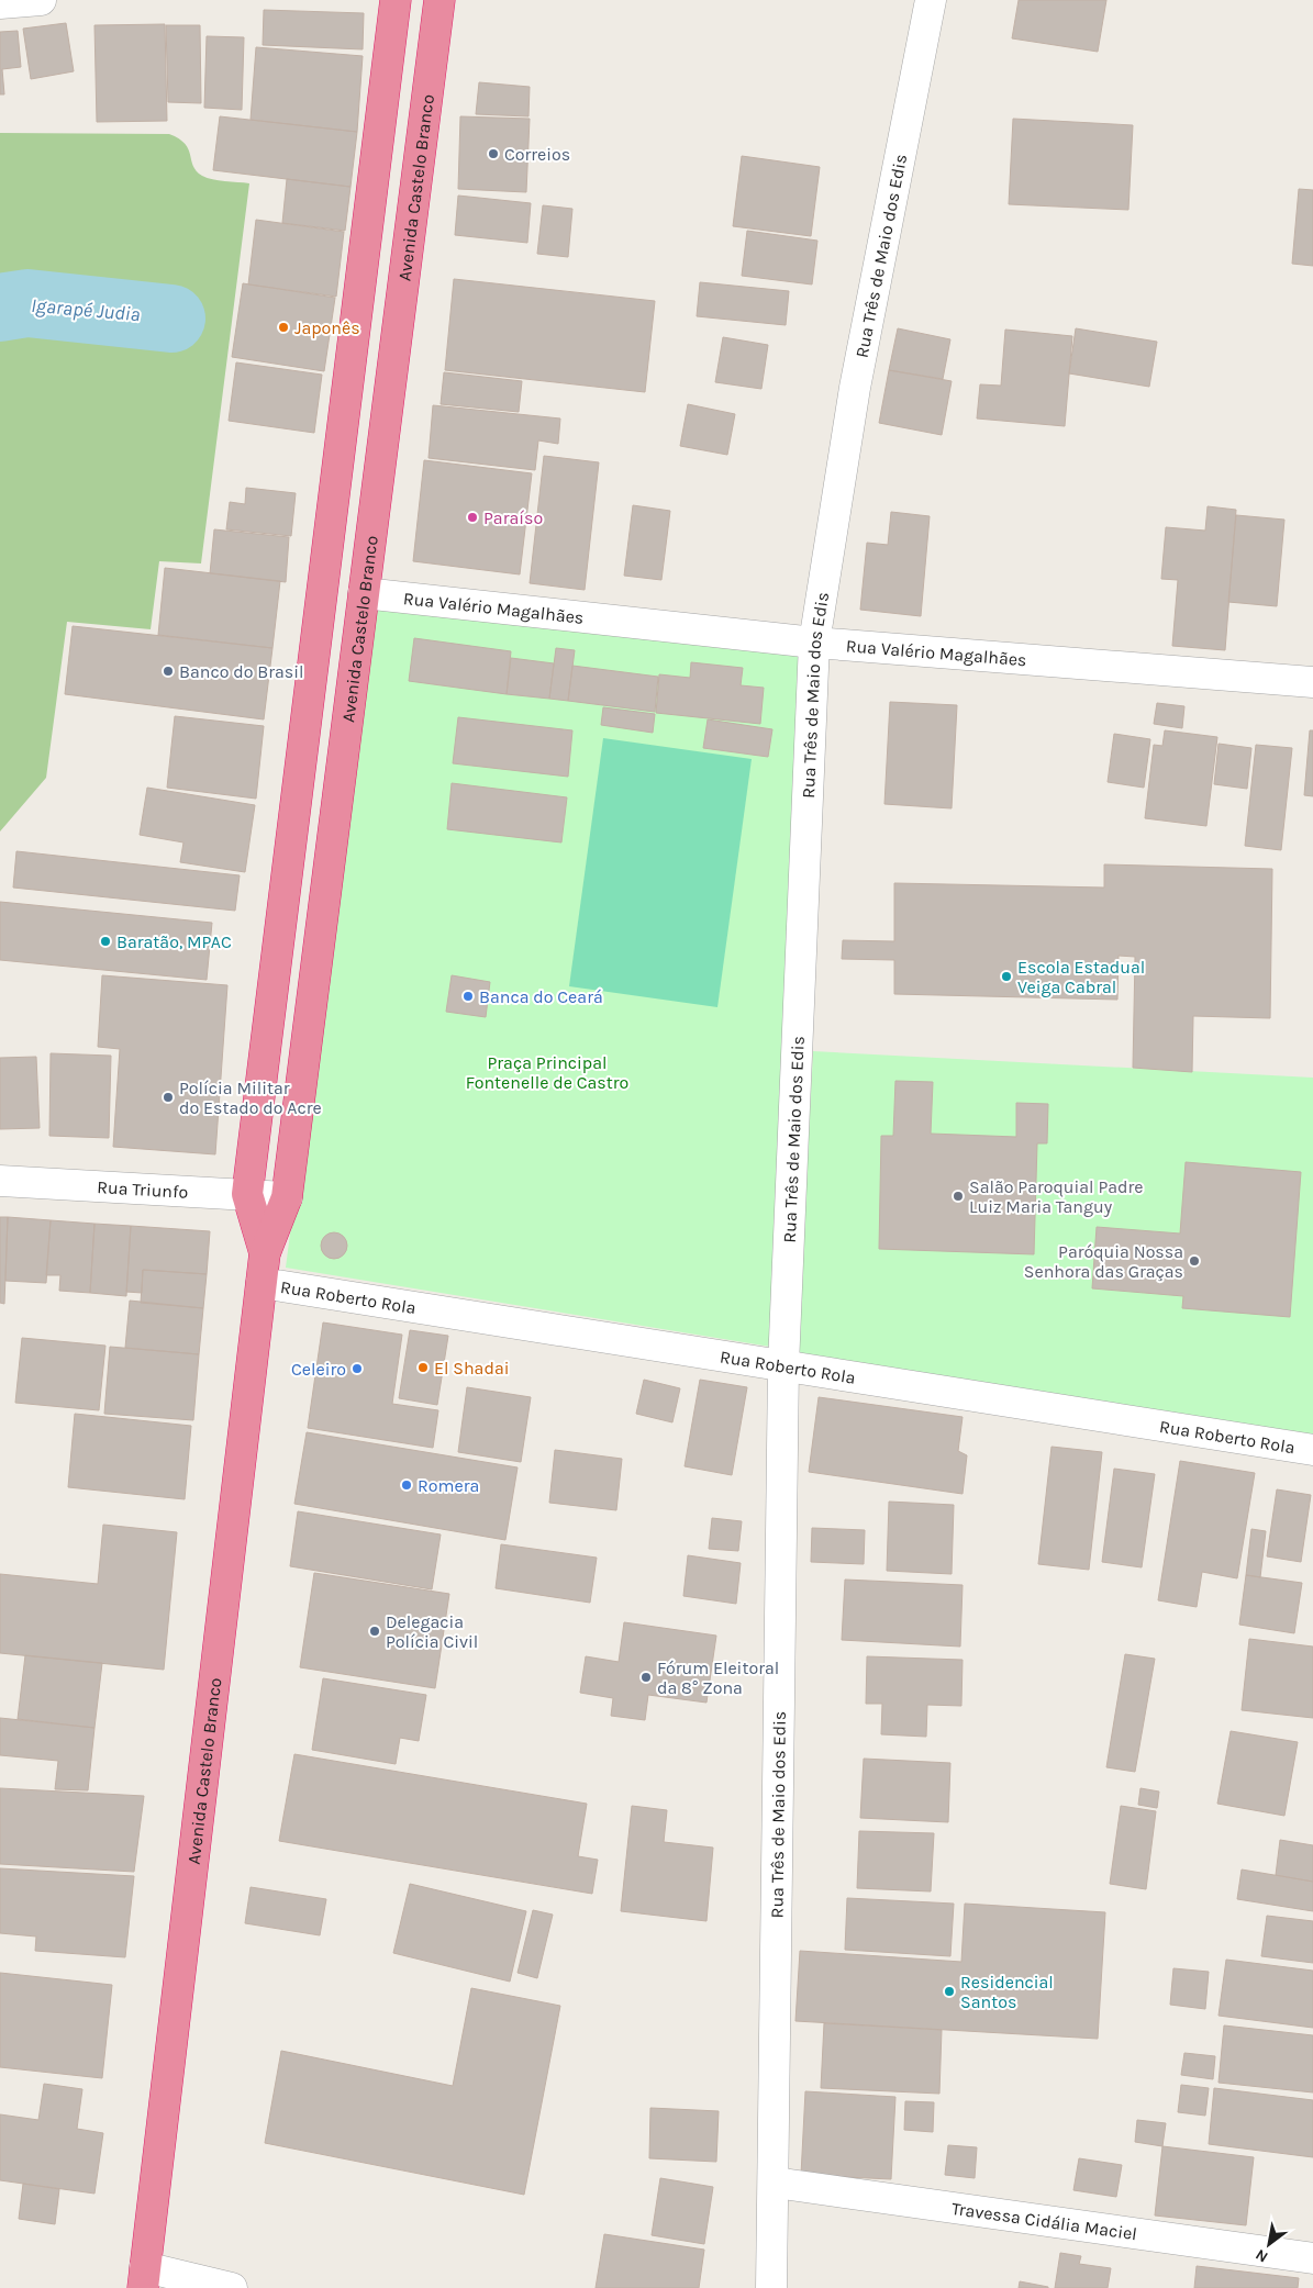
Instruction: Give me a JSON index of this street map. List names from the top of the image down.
{
  "streets": {
    "highway": ["Avenida Castelo Branco"],
    "street": [
      "Rua Três de Maio dos Edis",
      "Rua Valério Magalhães",
      "Rua Triunfo",
      "Rua Roberto Rola",
      "Travessa Cidália Maciel"
    ]
  },
  "crossings": [
    ["Avenida Castelo Branco", "Rua Valério Magalhães"],
    ["Avenida Castelo Branco", "Rua Triunfo"],
    ["Avenida Castelo Branco", "Rua Roberto Rola"],
    ["Rua Três de Maio dos Edis", "Rua Valério Magalhães"],
    ["Rua Três de Maio dos Edis", "Rua Roberto Rola"],
    ["Rua Três de Maio dos Edis", "Travessa Cidália Maciel"]
  ],
  "water": ["Igarapé Judia"],
  "parks": ["Praça Principal Fontenelle de Castro"],
  "places": [
    "Correios",
    "Japonês",
    "Paraíso",
    "Banco do Brasil",
    "Baratão, MPAC",
    "Escola Estadual Veiga Cabral",
    "Banca do Ceará",
    "Polícia Militar do Estado do Acre",
    "Salão Paroquial Padre Luiz Maria Tanguy",
    "Paróquia Nossa Senhora das Graças",
    "El Shadai",
    "Celeiro",
    "Romera",
    "Delegacia Polícia Civil",
    "Fórum Eleitoral da 8° Zona",
    "Residencial Santos"
  ],
  "north": "bottom left"
}
